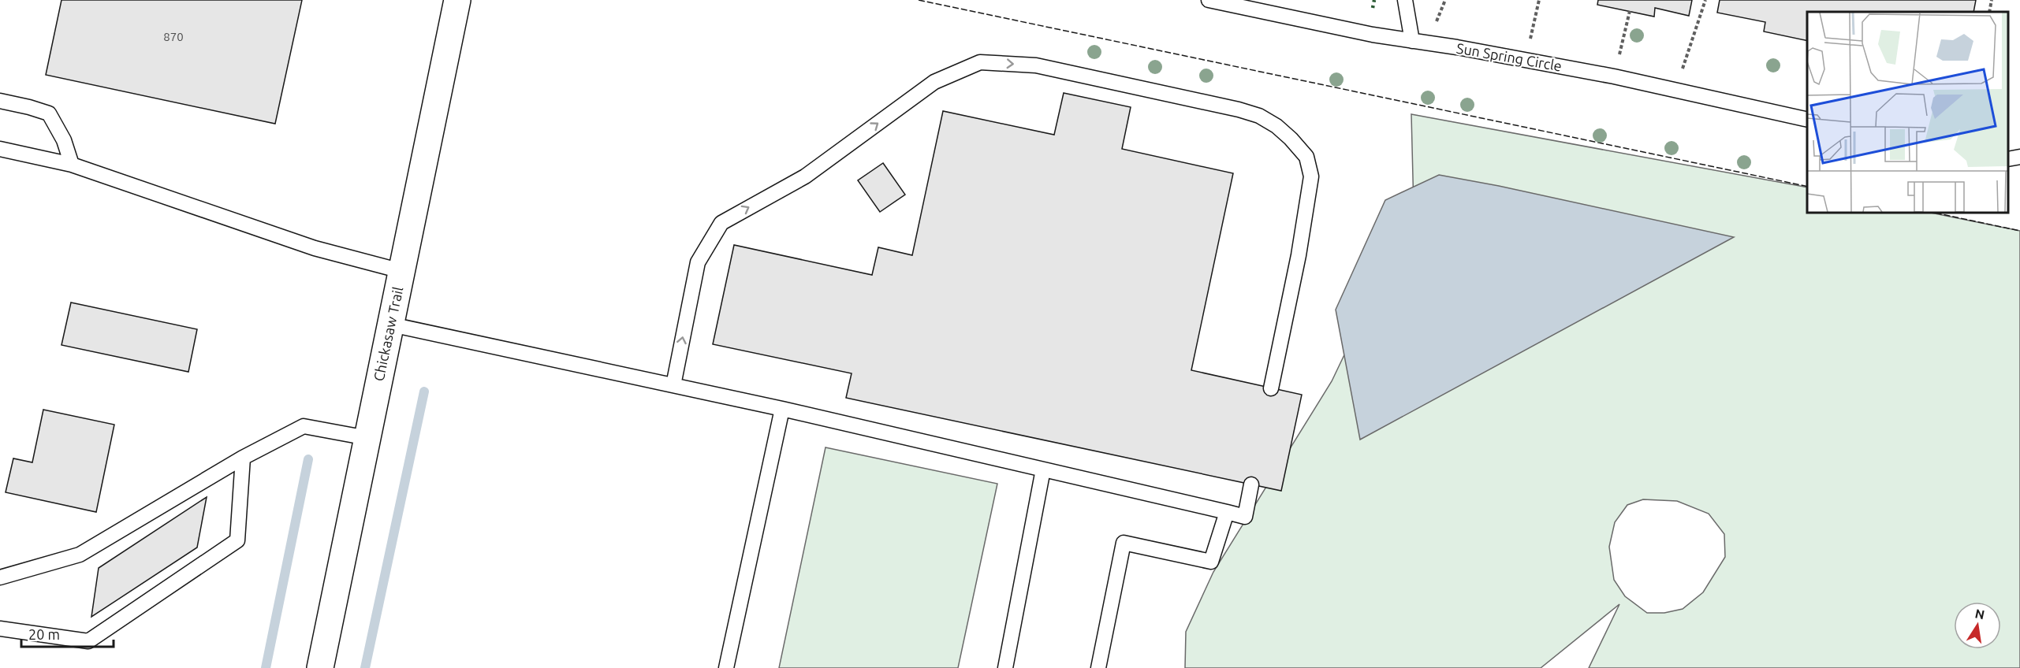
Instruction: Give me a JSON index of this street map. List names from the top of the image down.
{
  "streets": {
    "street": ["Chickasaw Trail"],
    "lane": ["Sun Spring Circle"]
  },
  "house_numbers": ["870"],
  "scale_bar": "20 m",
  "north": "top"
}
